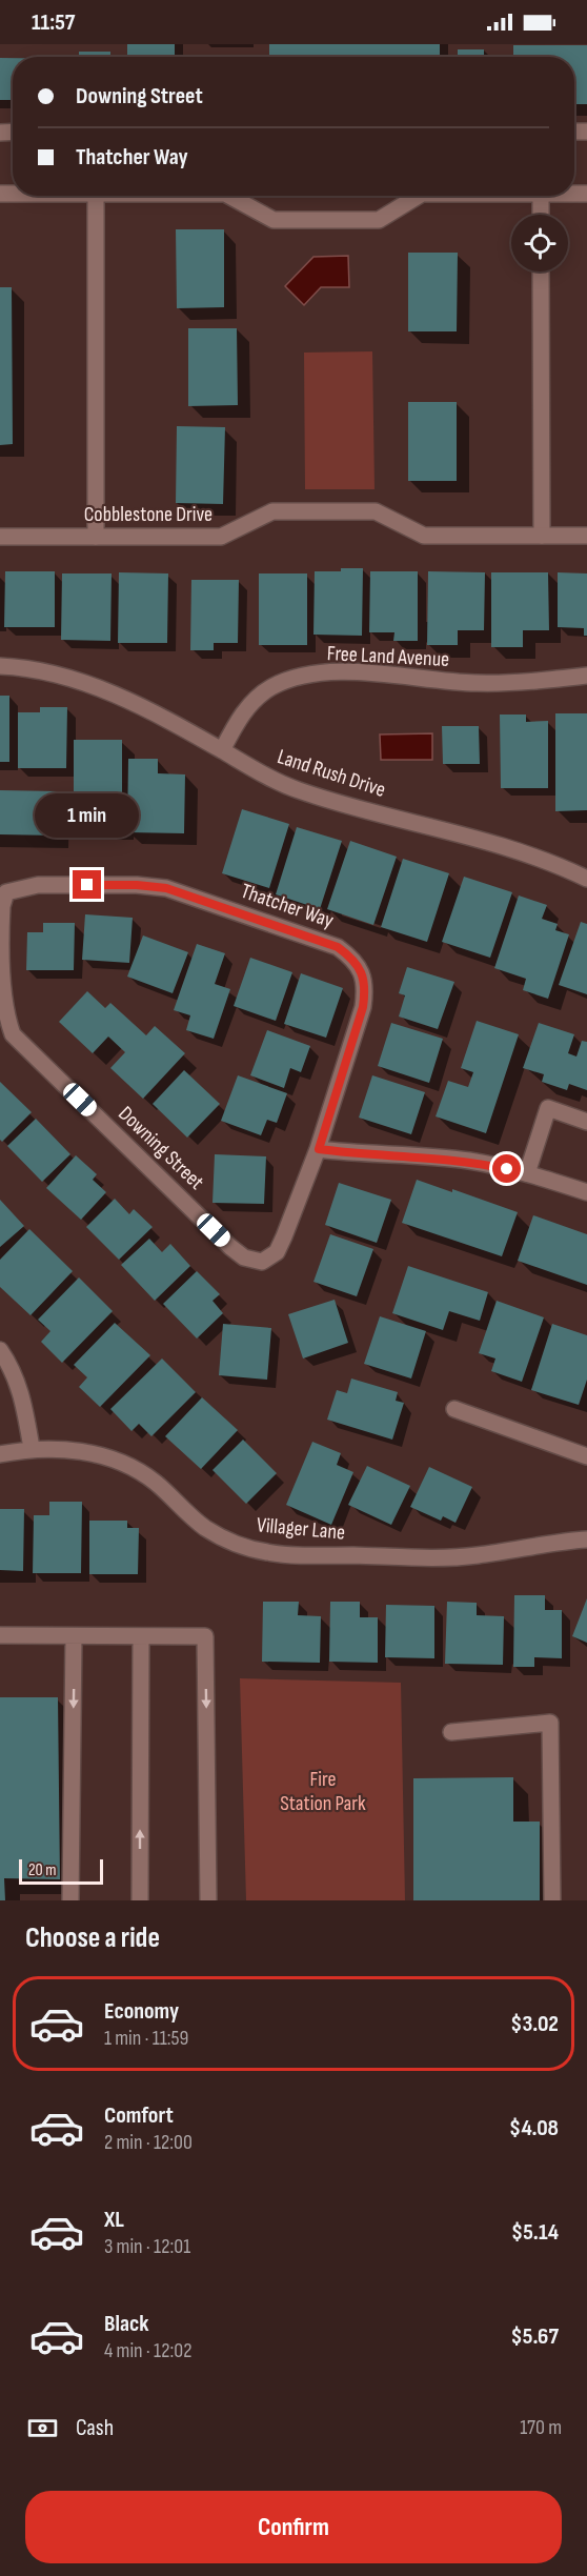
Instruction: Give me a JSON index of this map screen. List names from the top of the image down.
{
  "streets": {
    "street": [
      "Cobblestone Drive",
      "Free Land Avenue",
      "Land Rush Drive",
      "Thatcher Way",
      "Downing Street",
      "Villager Lane"
    ]
  },
  "crossings": [
    ["Free Land Avenue", "Land Rush Drive"],
    ["Thatcher Way", "Downing Street"]
  ],
  "parks": ["Fire Station Park"],
  "scale_bar": "20 m",
  "page": {
    "status": "11:57",
    "banner": ["Downing Street", "Thatcher Way"],
    "bubble": "1 min",
    "scale": "20 m",
    "heading": "Choose a ride",
    "list": [
      {
        "name": "Economy",
        "note": "1 min · 11:59",
        "value": "$3.02"
      },
      {
        "name": "Comfort",
        "note": "2 min · 12:00",
        "value": "$4.08"
      },
      {
        "name": "XL",
        "note": "3 min · 12:01",
        "value": "$5.14"
      },
      {
        "name": "Black",
        "note": "4 min · 12:02",
        "value": "$5.67"
      }
    ],
    "pay": ["Cash", "170 m"],
    "buttons": "Confirm"
  }
}
